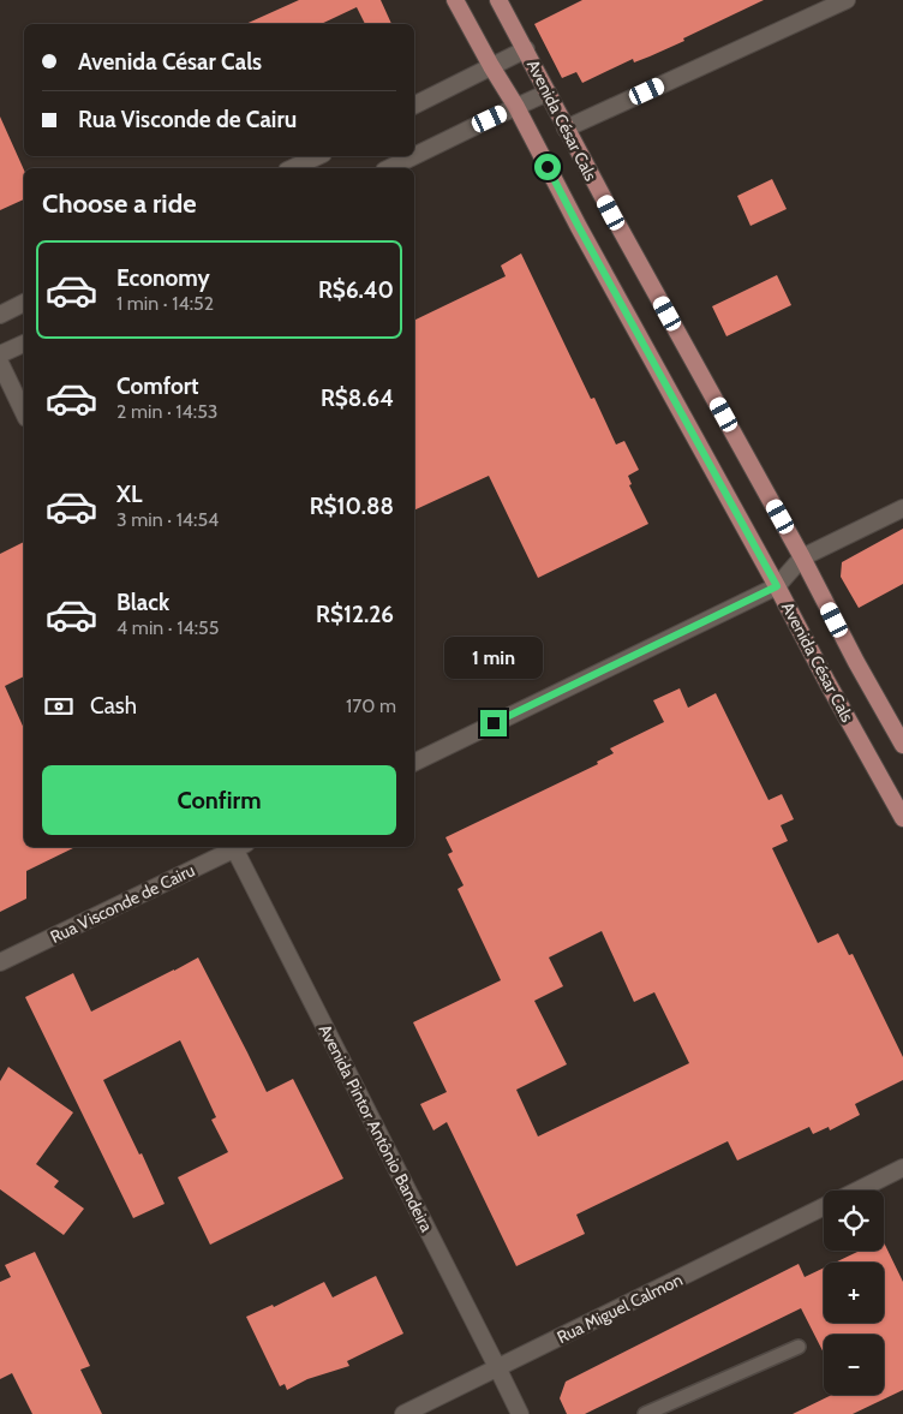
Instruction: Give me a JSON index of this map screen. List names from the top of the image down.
{
  "streets": {
    "main road": ["Avenida César Cals"],
    "street": ["Rua Visconde de Cairu", "Avenida Pintor Antônio Bandeira", "Rua Miguel Calmon"]
  },
  "crossings": [
    ["Avenida Pintor Antônio Bandeira", "Rua Miguel Calmon"]
  ],
  "page": {
    "banner": ["Avenida César Cals", "Rua Visconde de Cairu"],
    "heading": "Choose a ride",
    "list": [
      {
        "name": "Economy",
        "note": "1 min · 14:52",
        "value": "R$6.40"
      },
      {
        "name": "Comfort",
        "note": "2 min · 14:53",
        "value": "R$8.64"
      },
      {
        "name": "XL",
        "note": "3 min · 14:54",
        "value": "R$10.88"
      },
      {
        "name": "Black",
        "note": "4 min · 14:55",
        "value": "R$12.26"
      }
    ],
    "bubble": "1 min",
    "pay": ["Cash", "170 m"],
    "buttons": "Confirm",
    "map_buttons": ["+", "−"]
  }
}
